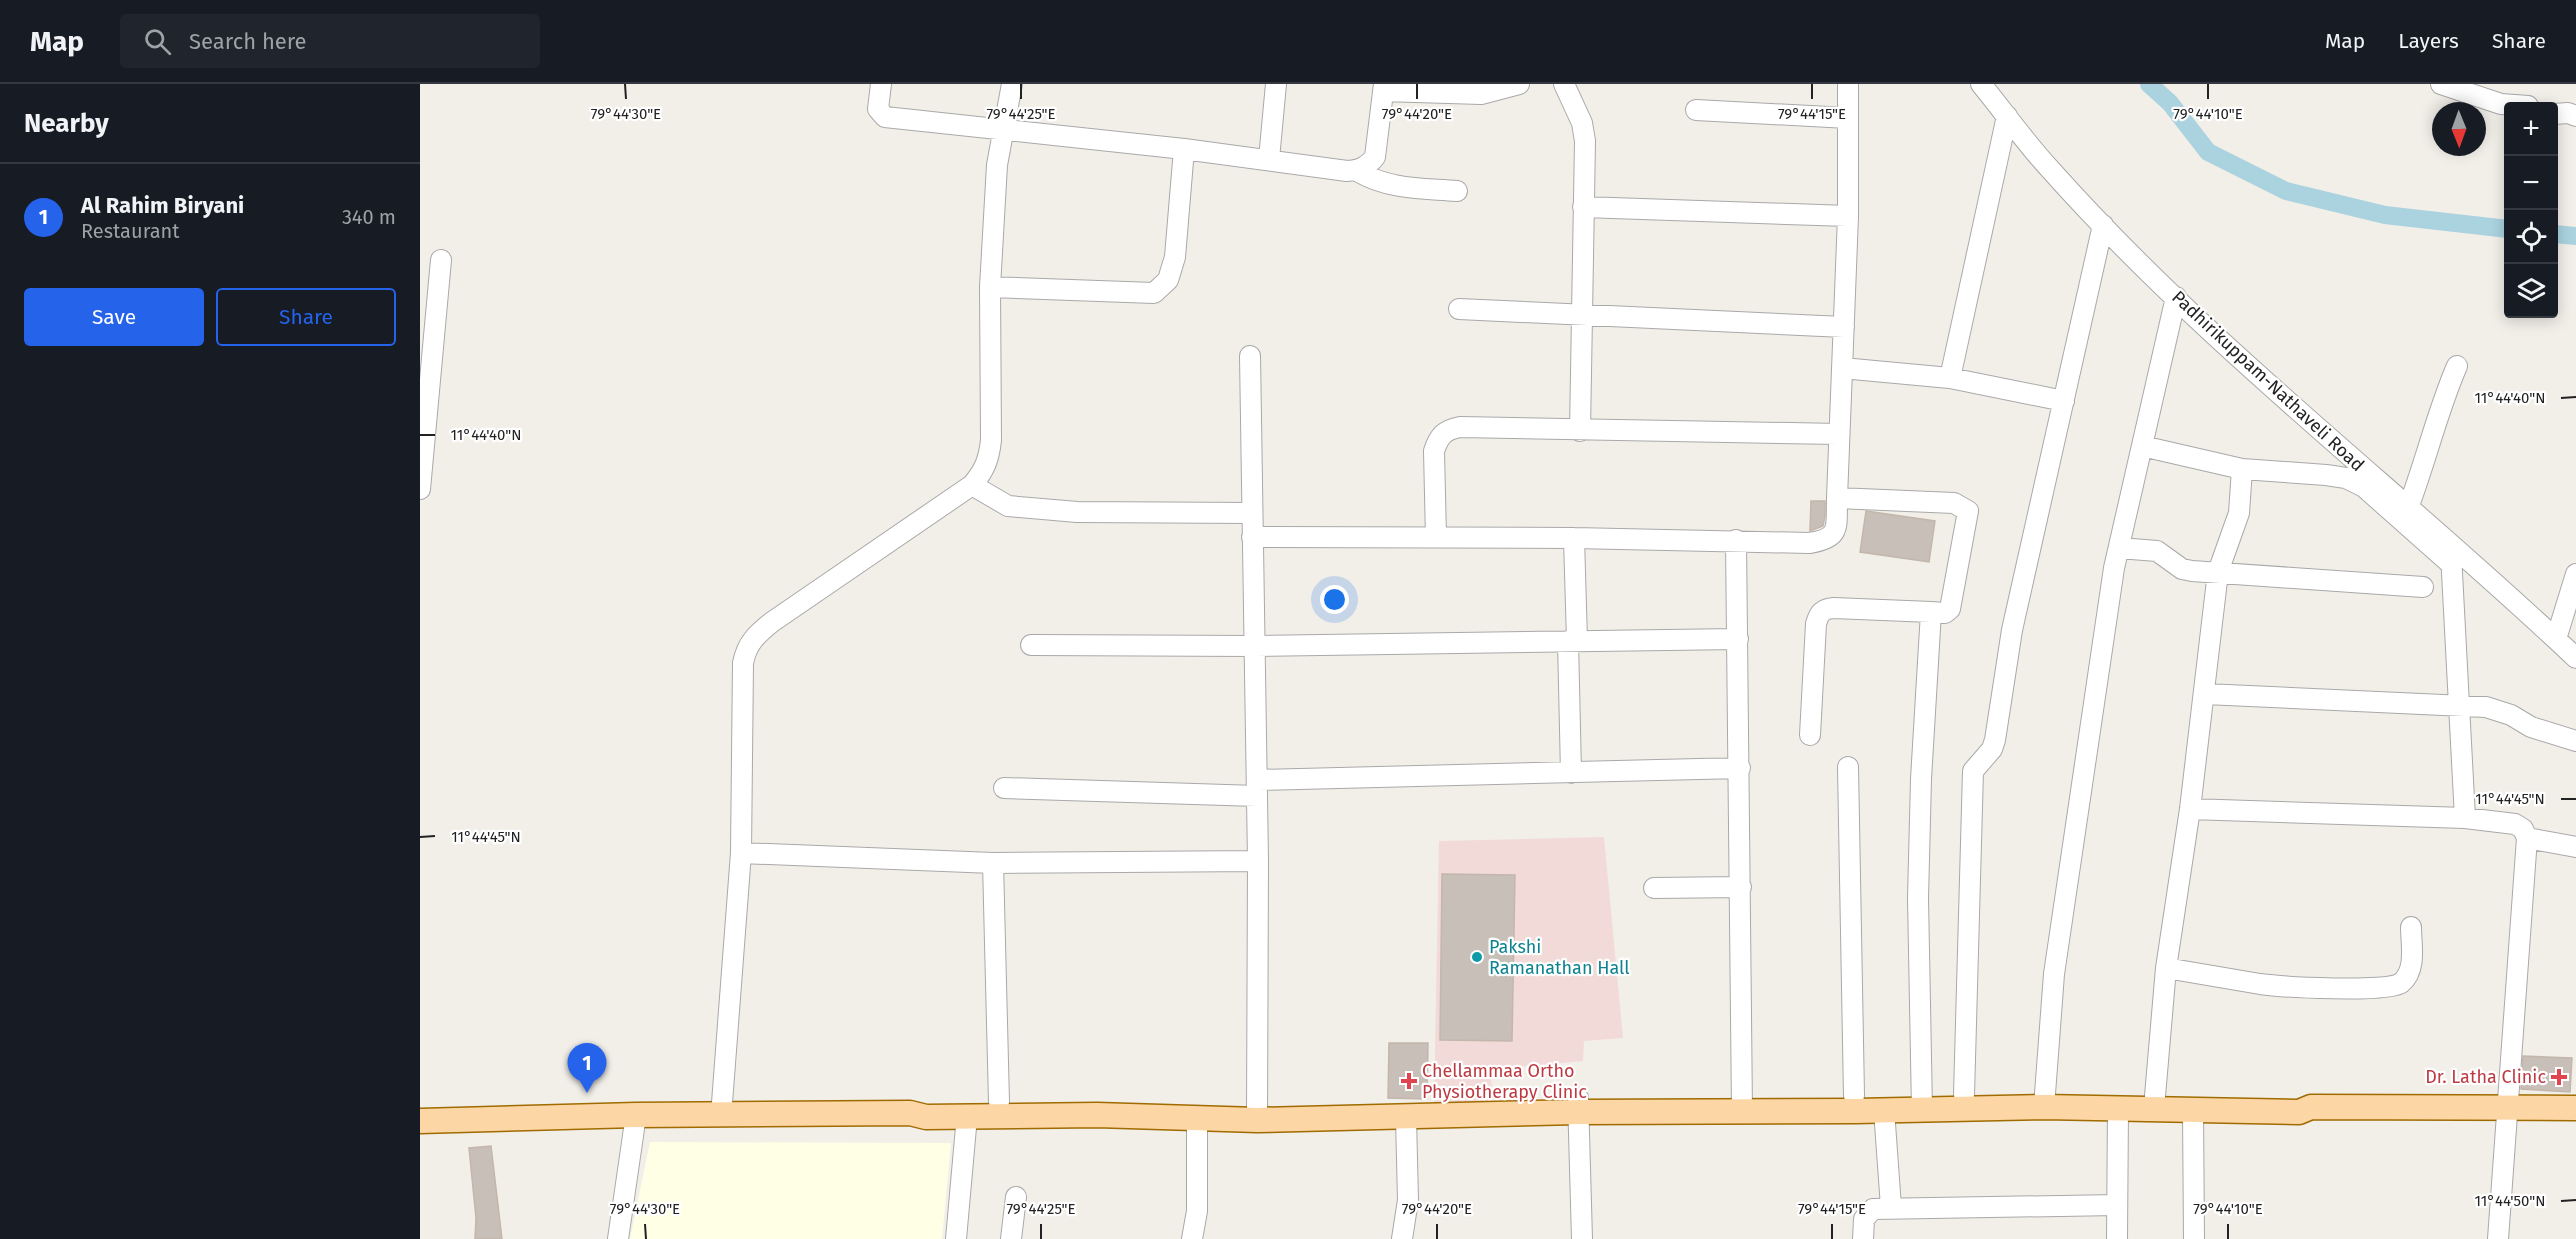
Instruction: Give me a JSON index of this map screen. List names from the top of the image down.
{
  "streets": {
    "street": ["Padhirikuppam-Nathaveli Road"]
  },
  "places": {
    "other": ["Pakshi Ramanathan Hall"],
    "health": ["Dr. Latha Clinic", "Chellammaa Ortho Physiotherapy Clinic"]
  },
  "north": "bottom",
  "page": {
    "header": "Map",
    "search": "Search here",
    "nav": ["Map", "Layers", "Share"],
    "heading": "Nearby",
    "map_buttons": ["+", "−"],
    "list": [
      {
        "mark": "1",
        "name": "Al Rahim Biryani",
        "note": "Restaurant",
        "value": "340 m"
      }
    ],
    "buttons": ["Save", "Share"],
    "pins": "1"
  },
  "coordinates": [
    "79°44'30\"E",
    "79°44'25\"E",
    "79°44'20\"E",
    "79°44'15\"E",
    "79°44'10\"E",
    "11°44'40\"N",
    "11°44'45\"N",
    "11°44'50\"N"
  ]
}
